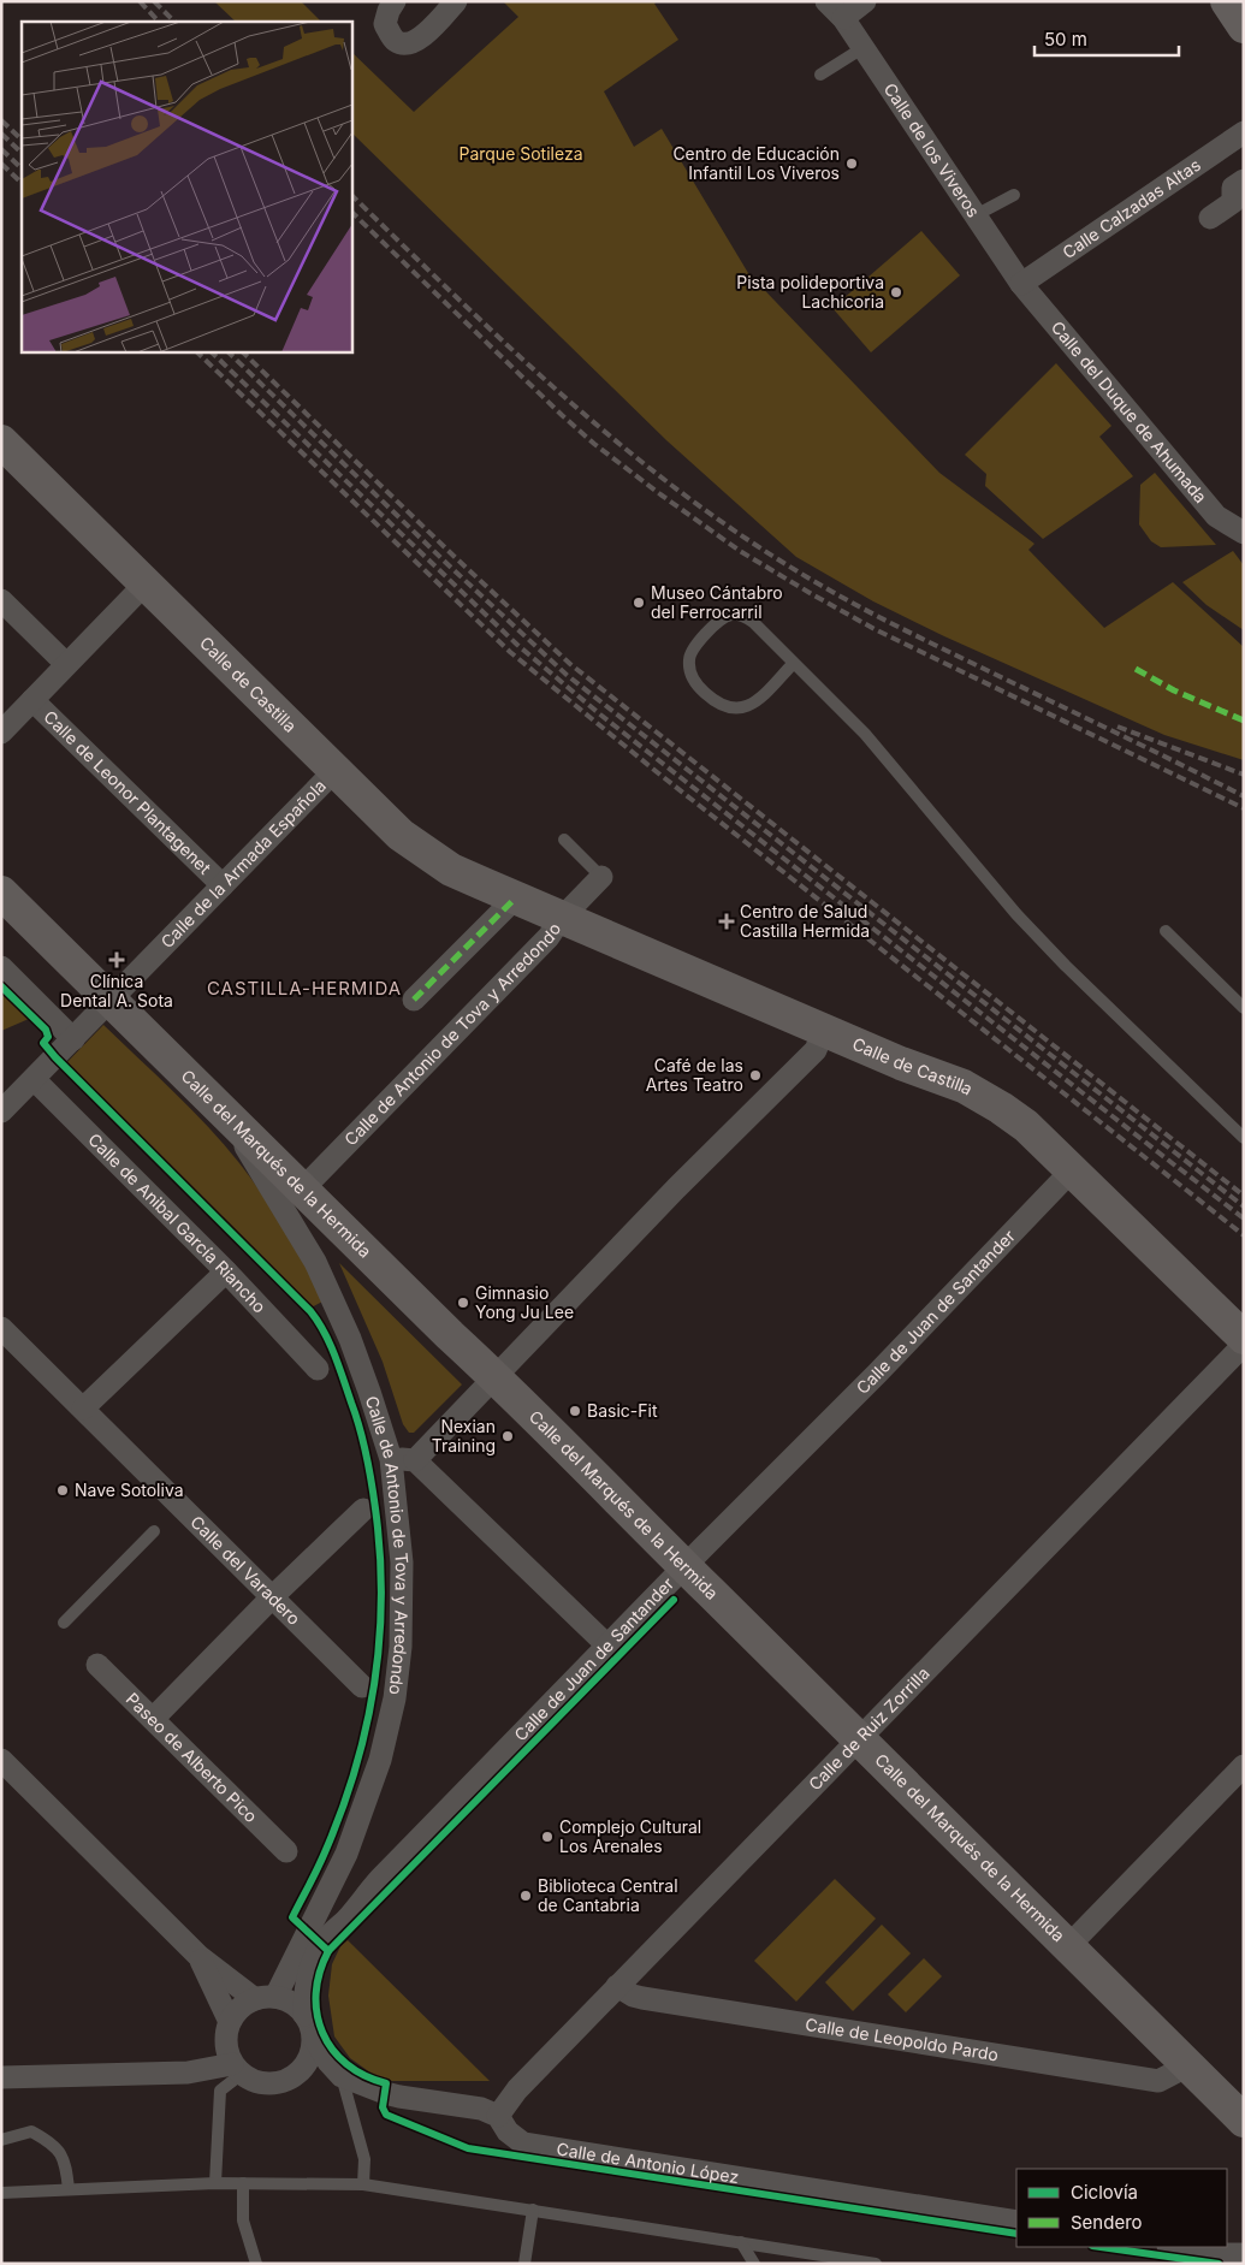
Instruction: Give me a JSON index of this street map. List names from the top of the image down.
{
  "streets": {
    "main road": ["Calle de Castilla", "Calle del Marqués de la Hermida"],
    "street": [
      "Calle de los Viveros",
      "Calle Calzadas Altas",
      "Calle del Duque de Ahumada",
      "Calle de Leonor Plantagenet",
      "Calle de la Armada Española",
      "Calle de Antonio de Tova y Arredondo",
      "Calle de Anibal García Riancho",
      "Calle de Juan de Santander",
      "Calle del Varadero",
      "Calle de Ruiz Zorrilla",
      "Paseo de Alberto Pico",
      "Calle de Leopoldo Pardo",
      "Calle de Antonio López"
    ]
  },
  "crossings": [
    ["Calle de los Viveros", "Calle Calzadas Altas"],
    ["Calle de los Viveros", "Calle del Duque de Ahumada"],
    ["Calle Calzadas Altas", "Calle del Duque de Ahumada"],
    ["Calle de Castilla", "Calle de la Armada Española"],
    ["Calle de Castilla", "Calle de Antonio de Tova y Arredondo"],
    ["Calle de Castilla", "Calle de Juan de Santander"],
    ["Calle de Leonor Plantagenet", "Calle de la Armada Española"],
    ["Calle de la Armada Española", "Calle del Marqués de la Hermida"],
    ["Calle de la Armada Española", "Calle de Anibal García Riancho"],
    ["Calle de Antonio de Tova y Arredondo", "Calle del Marqués de la Hermida"],
    ["Calle de Antonio de Tova y Arredondo", "Calle de Juan de Santander"],
    ["Calle del Marqués de la Hermida", "Calle de Juan de Santander"],
    ["Calle del Marqués de la Hermida", "Calle de Ruiz Zorrilla"],
    ["Calle del Marqués de la Hermida", "Calle de Leopoldo Pardo"],
    ["Calle de Ruiz Zorrilla", "Calle de Leopoldo Pardo"],
    ["Calle de Ruiz Zorrilla", "Calle de Antonio López"]
  ],
  "districts": ["CASTILLA-HERMIDA"],
  "parks": ["Parque Sotileza"],
  "places": {
    "other": [
      "Centro de Educación Infantil Los Viveros",
      "Pista polideportiva Lachicoria",
      "Museo Cántabro del Ferrocarril",
      "Café de las Artes Teatro",
      "Gimnasio Yong Ju Lee",
      "Basic-Fit",
      "Nexian Training",
      "Nave Sotoliva",
      "Complejo Cultural Los Arenales",
      "Biblioteca Central de Cantabria"
    ],
    "health": ["Centro de Salud Castilla Hermida", "Clínica Dental A. Sota"]
  },
  "legend": ["Ciclovía", "Sendero"],
  "scale_bar": "50 m"
}
